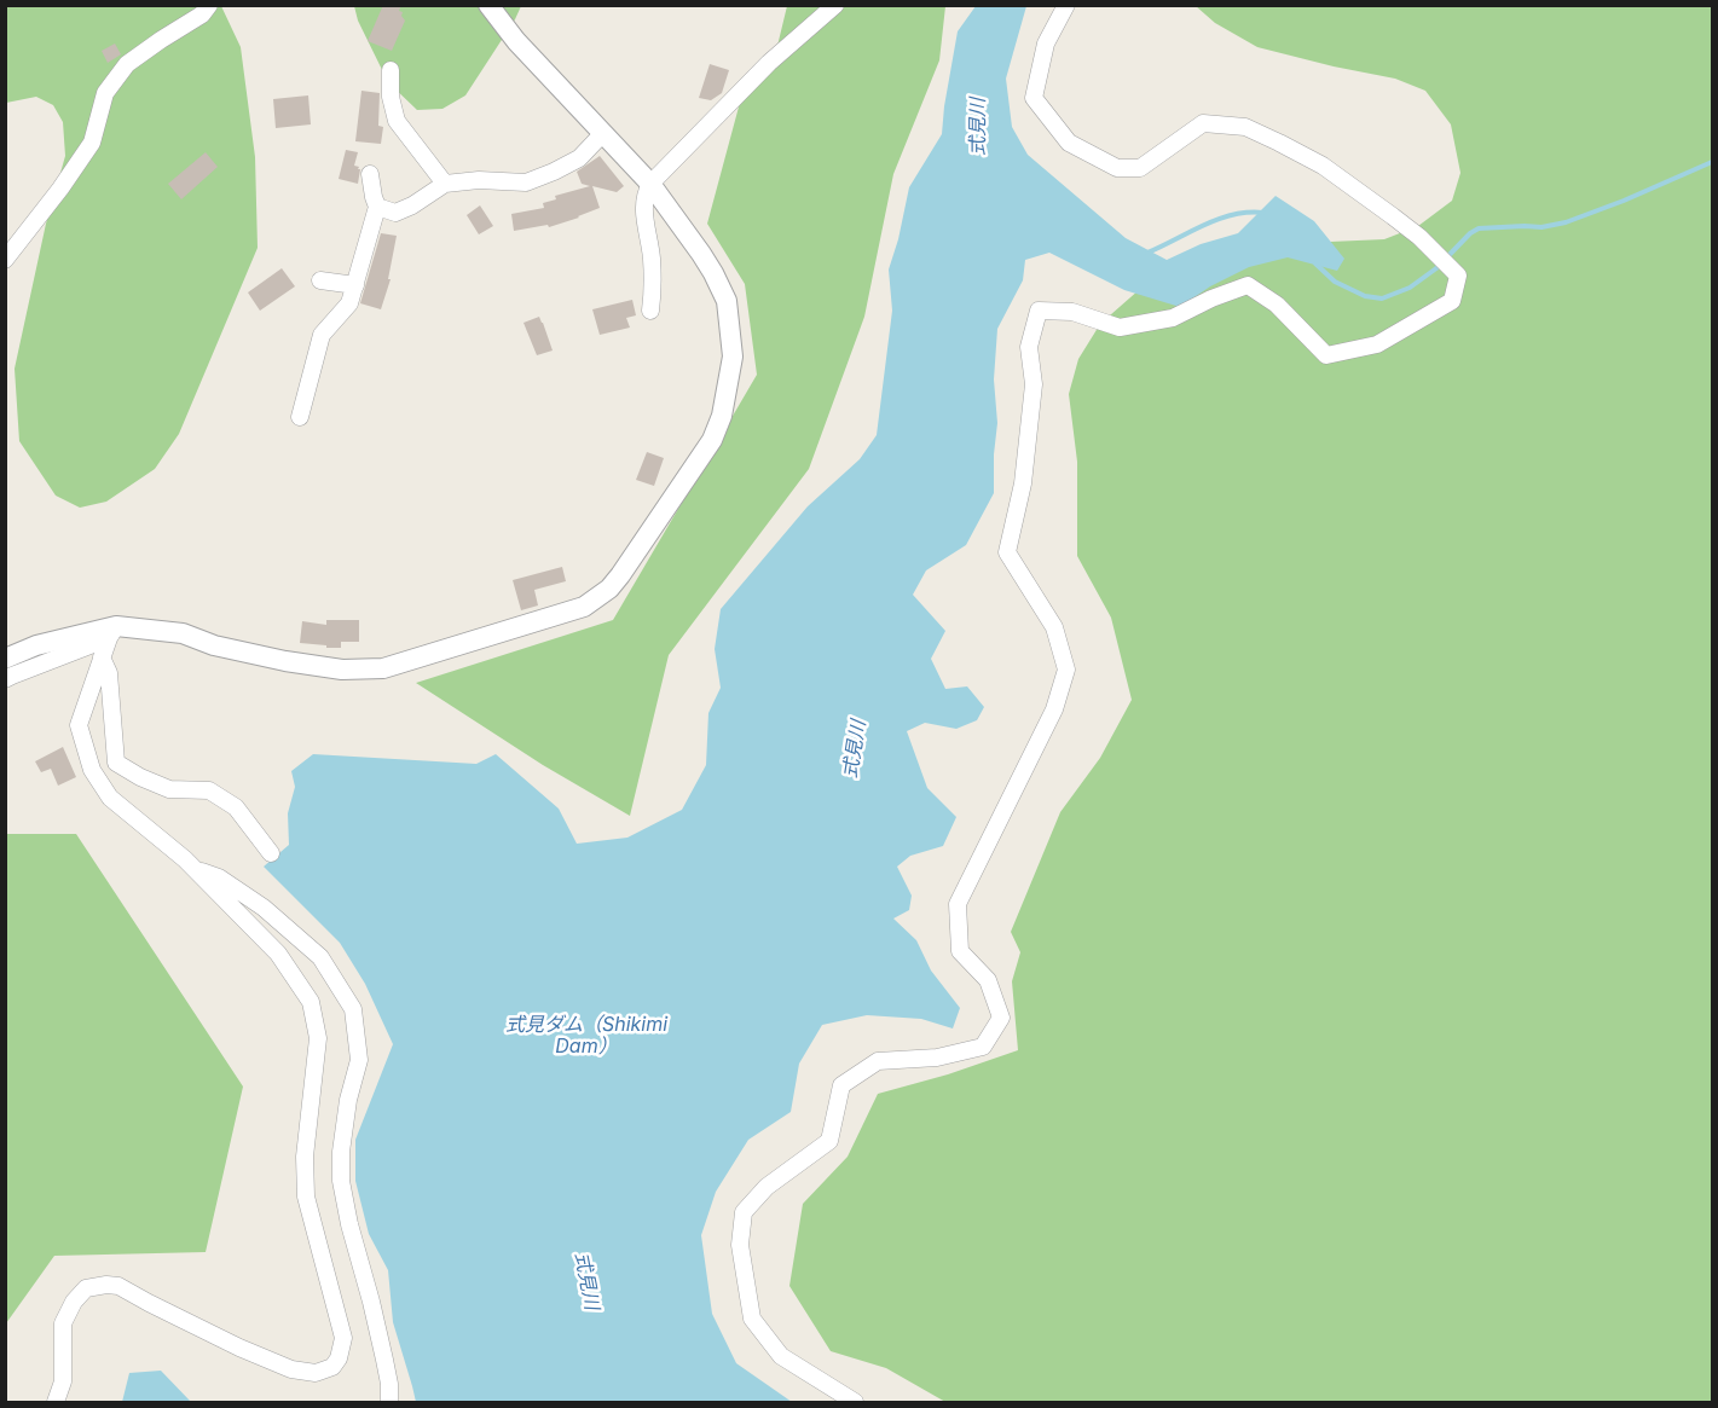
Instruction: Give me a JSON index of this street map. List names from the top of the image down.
{
  "water": ["式見川", "式見ダム（Shikimi Dam）"]
}
